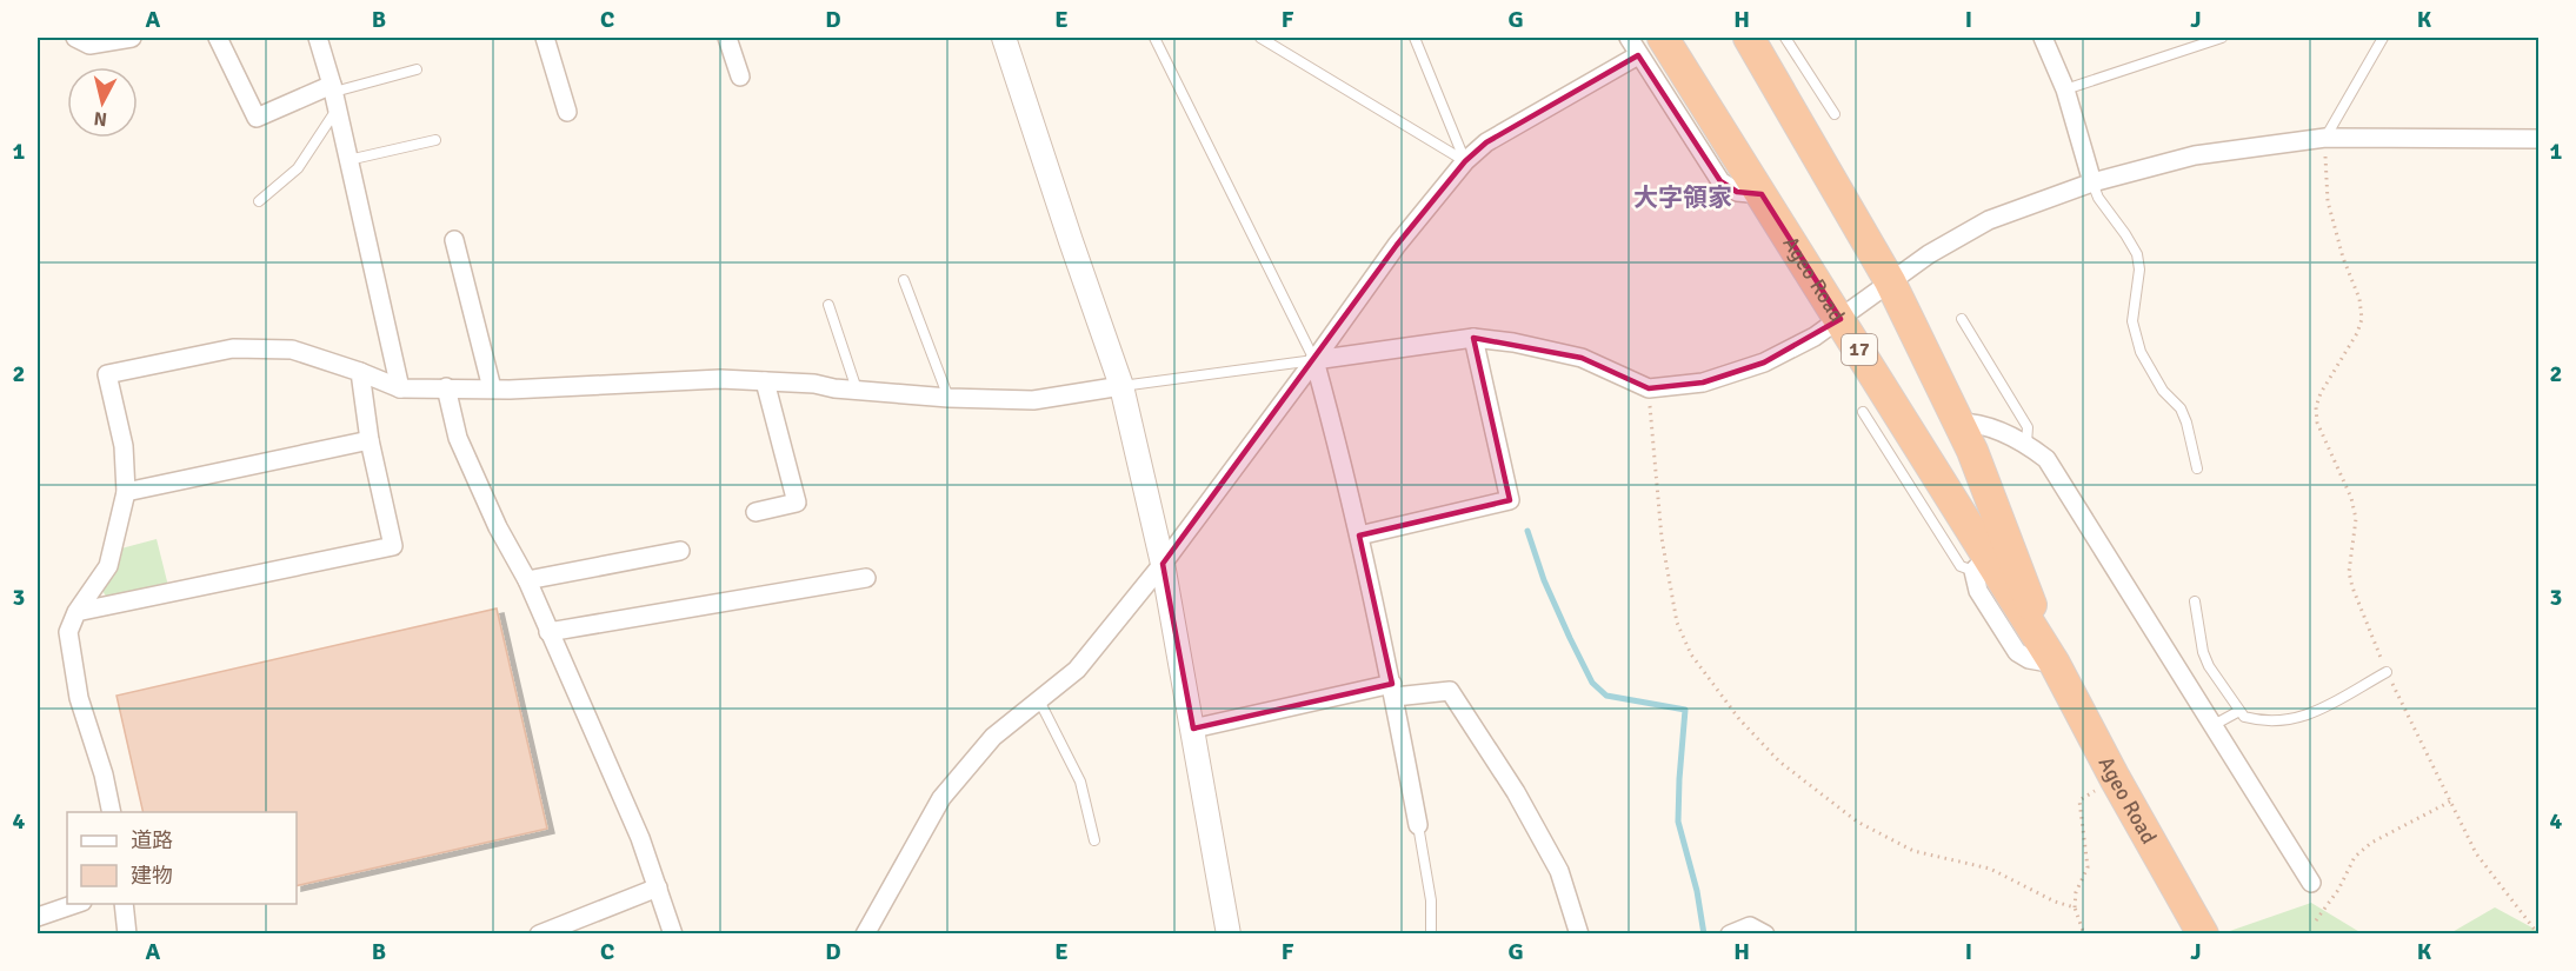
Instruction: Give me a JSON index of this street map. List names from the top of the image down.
{
  "streets": {
    "highway": ["Ageo Road", "17"]
  },
  "districts": ["大字領家"],
  "legend": ["道路", "建物"],
  "north": "bottom",
  "grid": {
    "columns": [
      "A",
      "B",
      "C",
      "D",
      "E",
      "F",
      "G",
      "H",
      "I",
      "J",
      "K"
    ],
    "rows": [
      "1",
      "2",
      "3",
      "4"
    ]
  }
}
